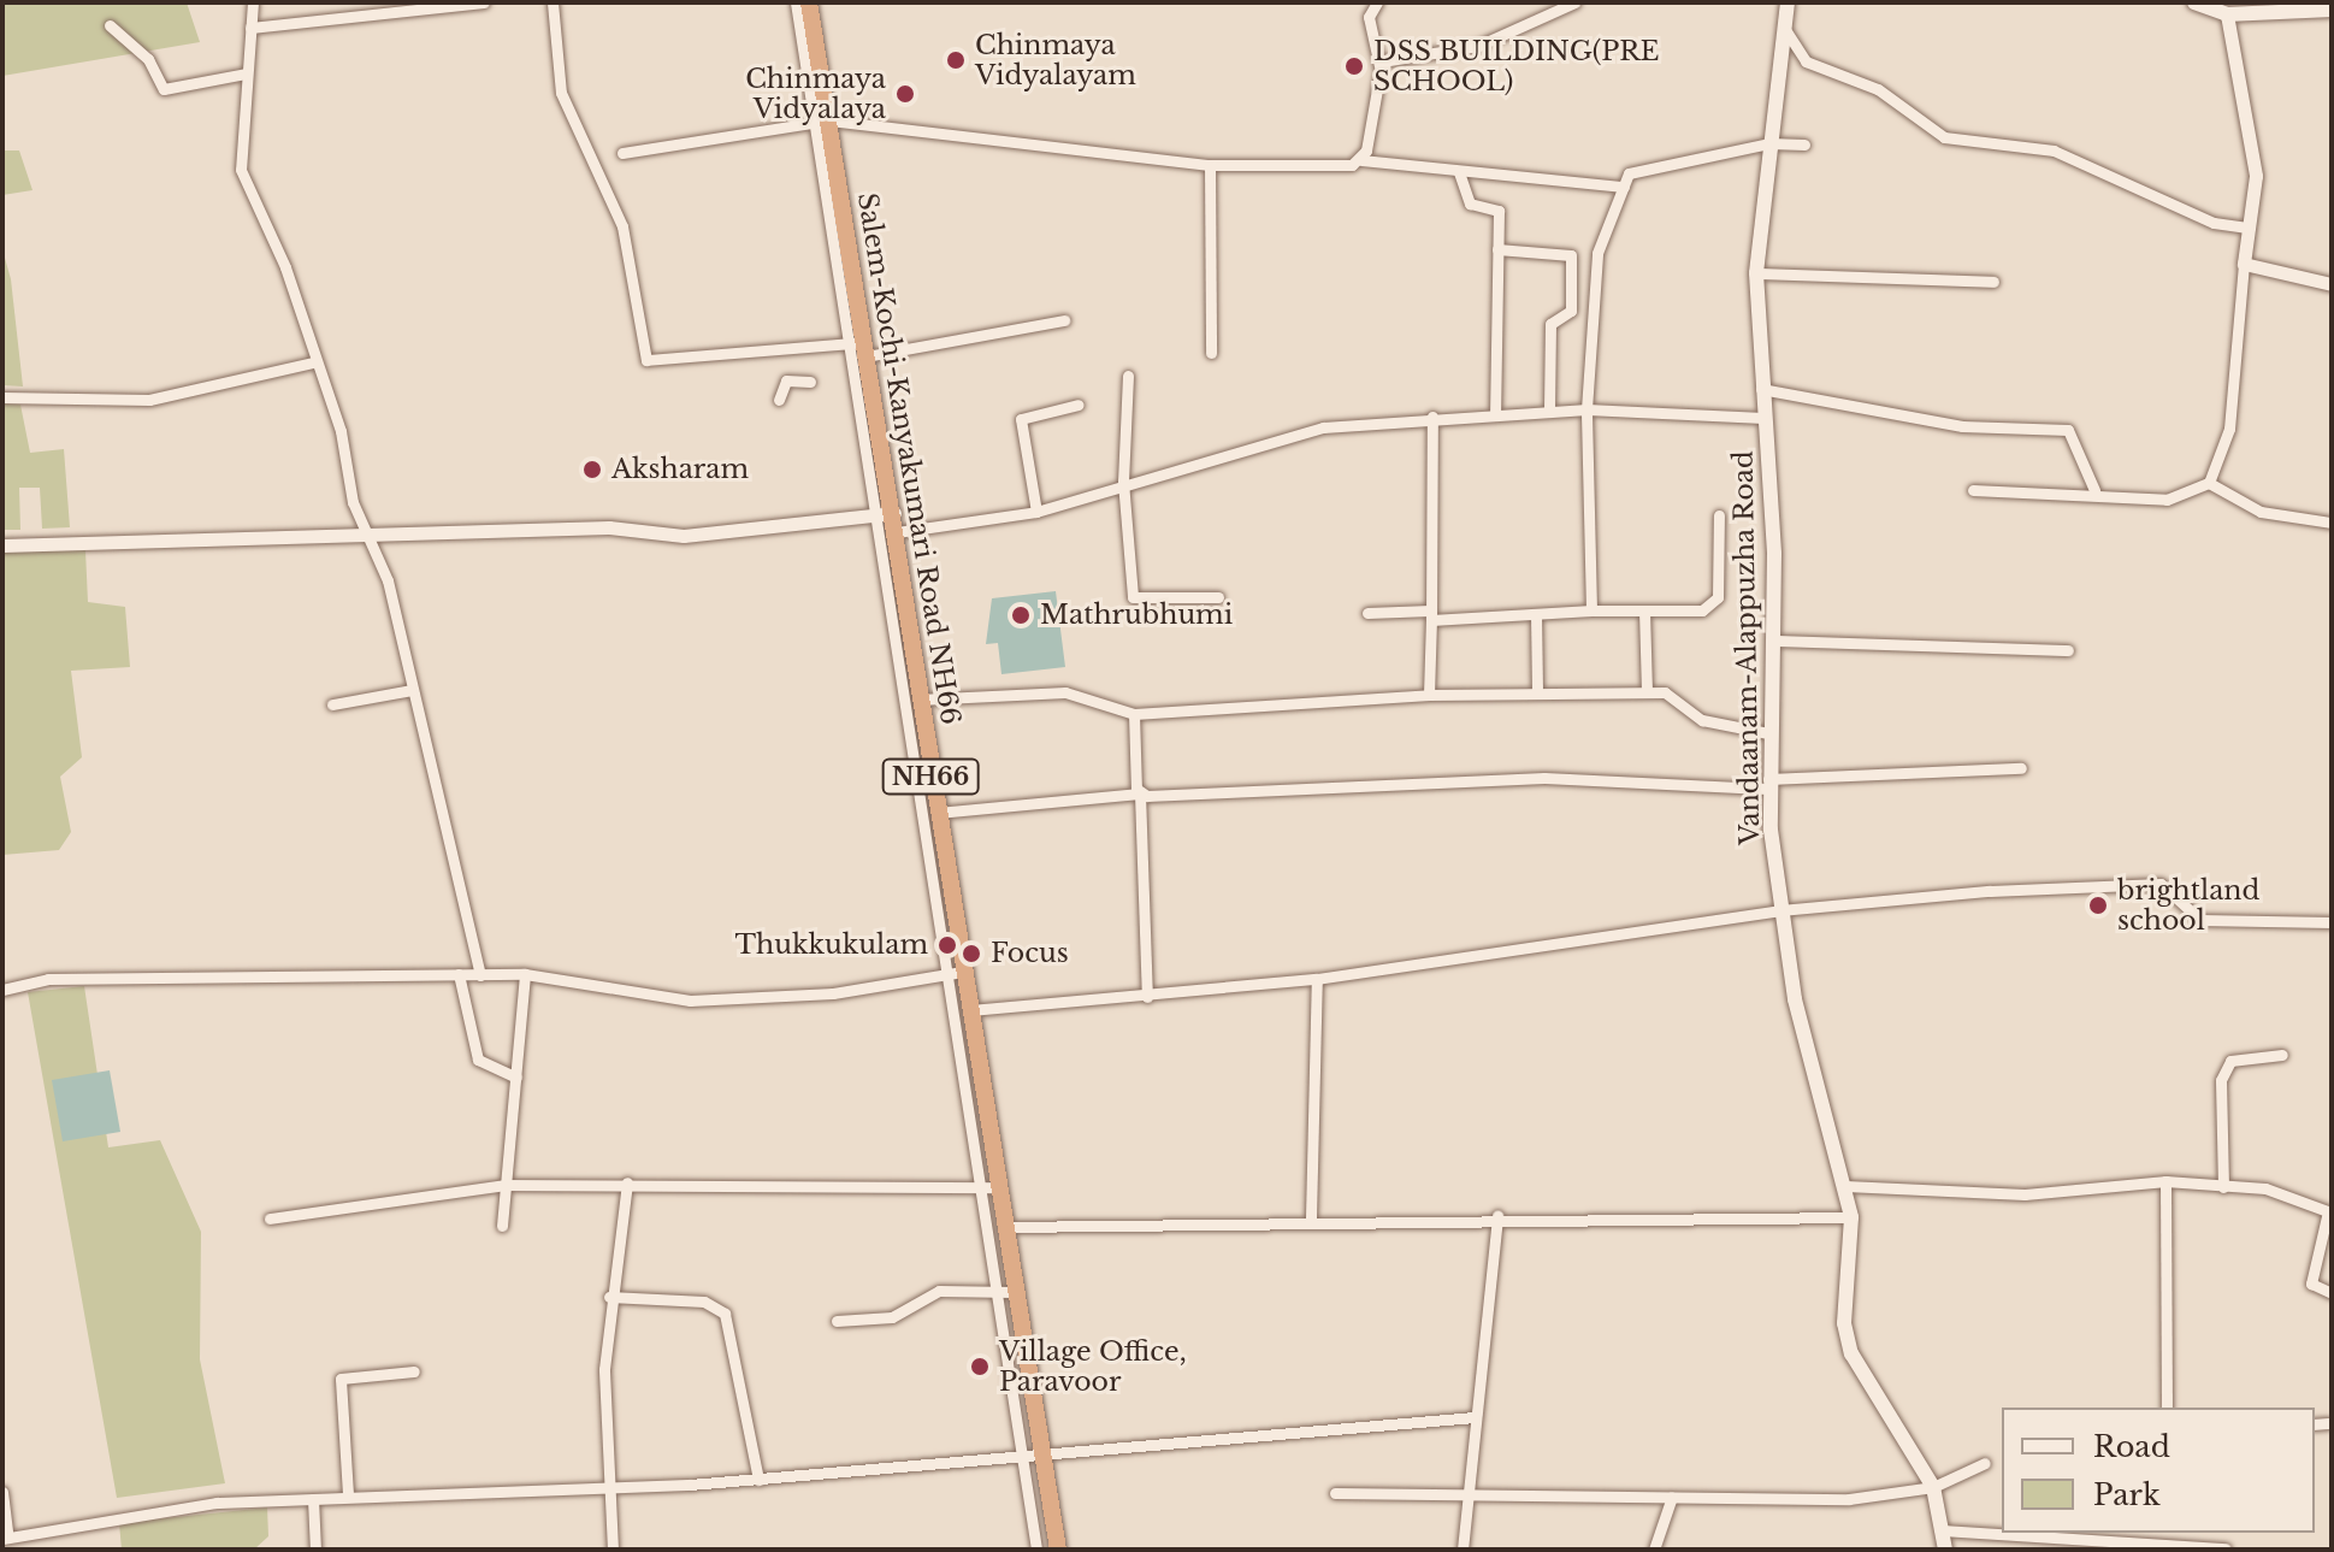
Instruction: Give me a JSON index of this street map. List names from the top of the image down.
{
  "streets": {
    "highway": ["Salem-Kochi-Kanyakumari Road NH66", "NH66"],
    "main road": ["Vandaanam-Alappuzha Road"]
  },
  "places": [
    "Chinmaya Vidyalayam",
    "DSS BUILDING(PRE SCHOOL)",
    "Chinmaya Vidyalaya",
    "Aksharam",
    "Mathrubhumi",
    "brightland school",
    "Thukkukulam",
    "Focus",
    "Village Office, Paravoor"
  ],
  "legend": ["Road", "Park"]
}
